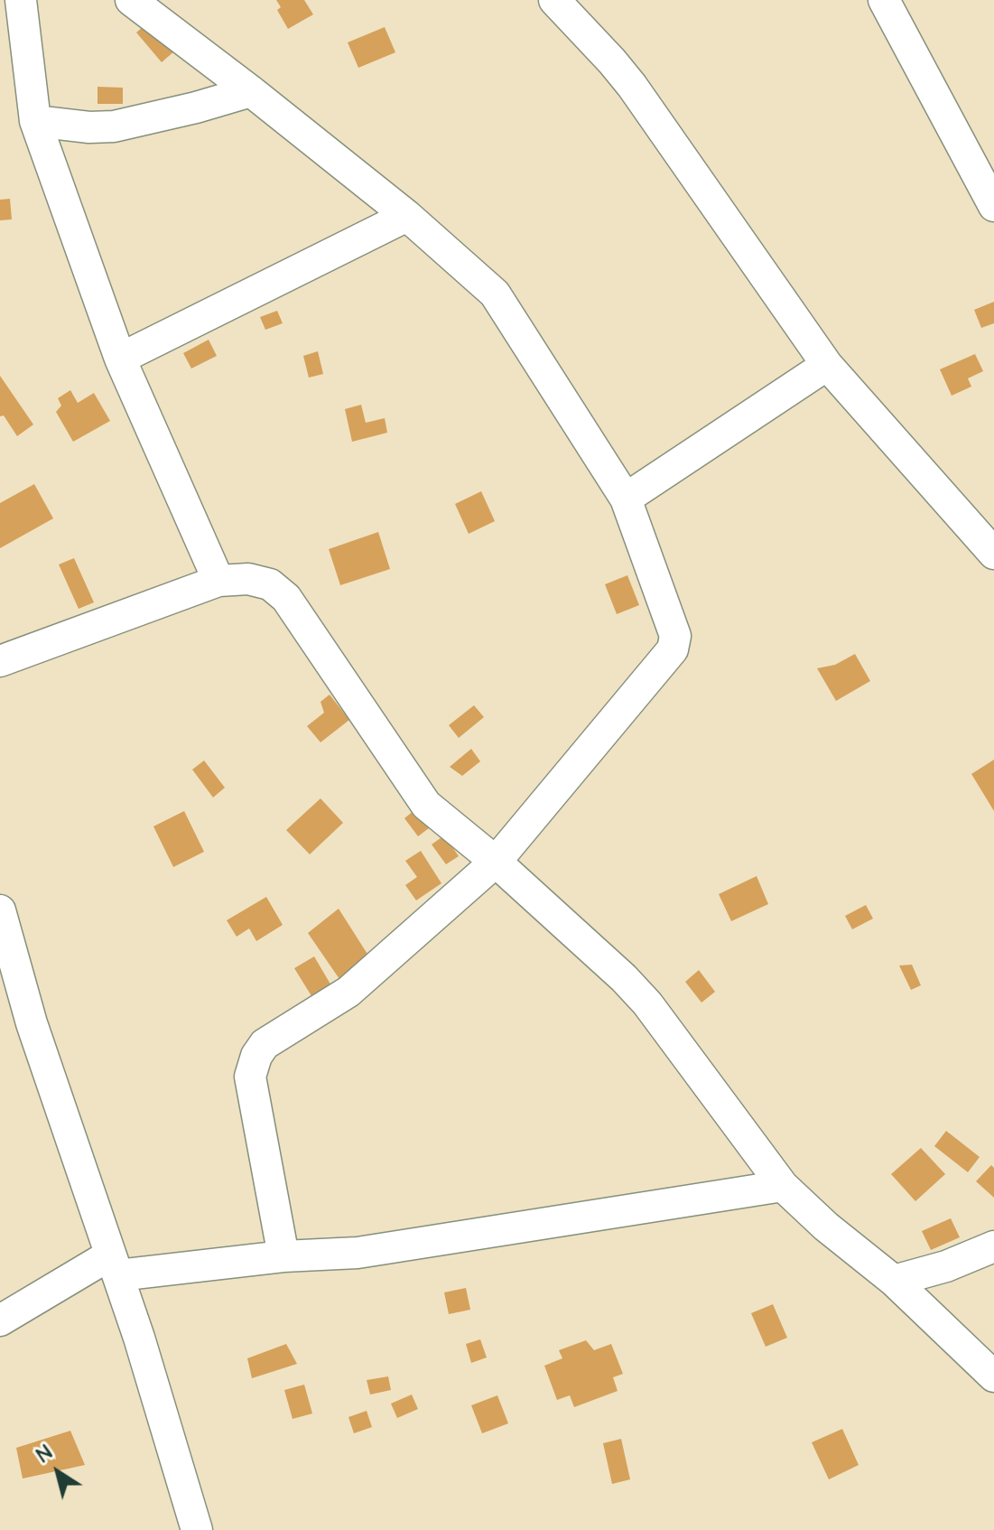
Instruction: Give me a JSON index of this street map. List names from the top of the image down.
{
  "north": "top left"
}
